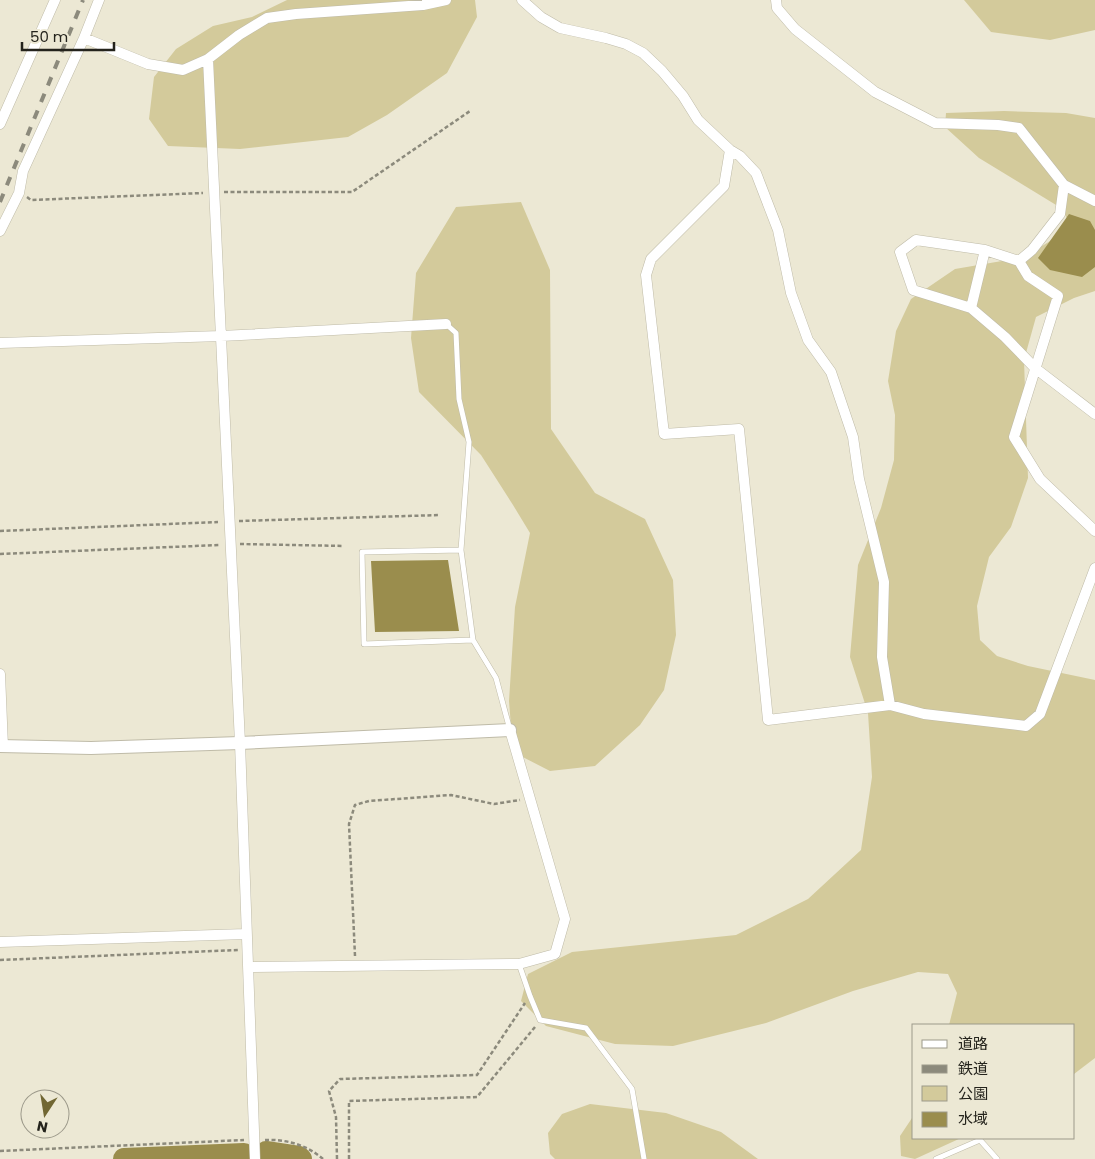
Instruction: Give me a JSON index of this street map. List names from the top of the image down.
{
  "legend": [
    "道路",
    "鉄道",
    "公園",
    "水域"
  ],
  "scale_bar": "50 m",
  "north": "bottom"
}
